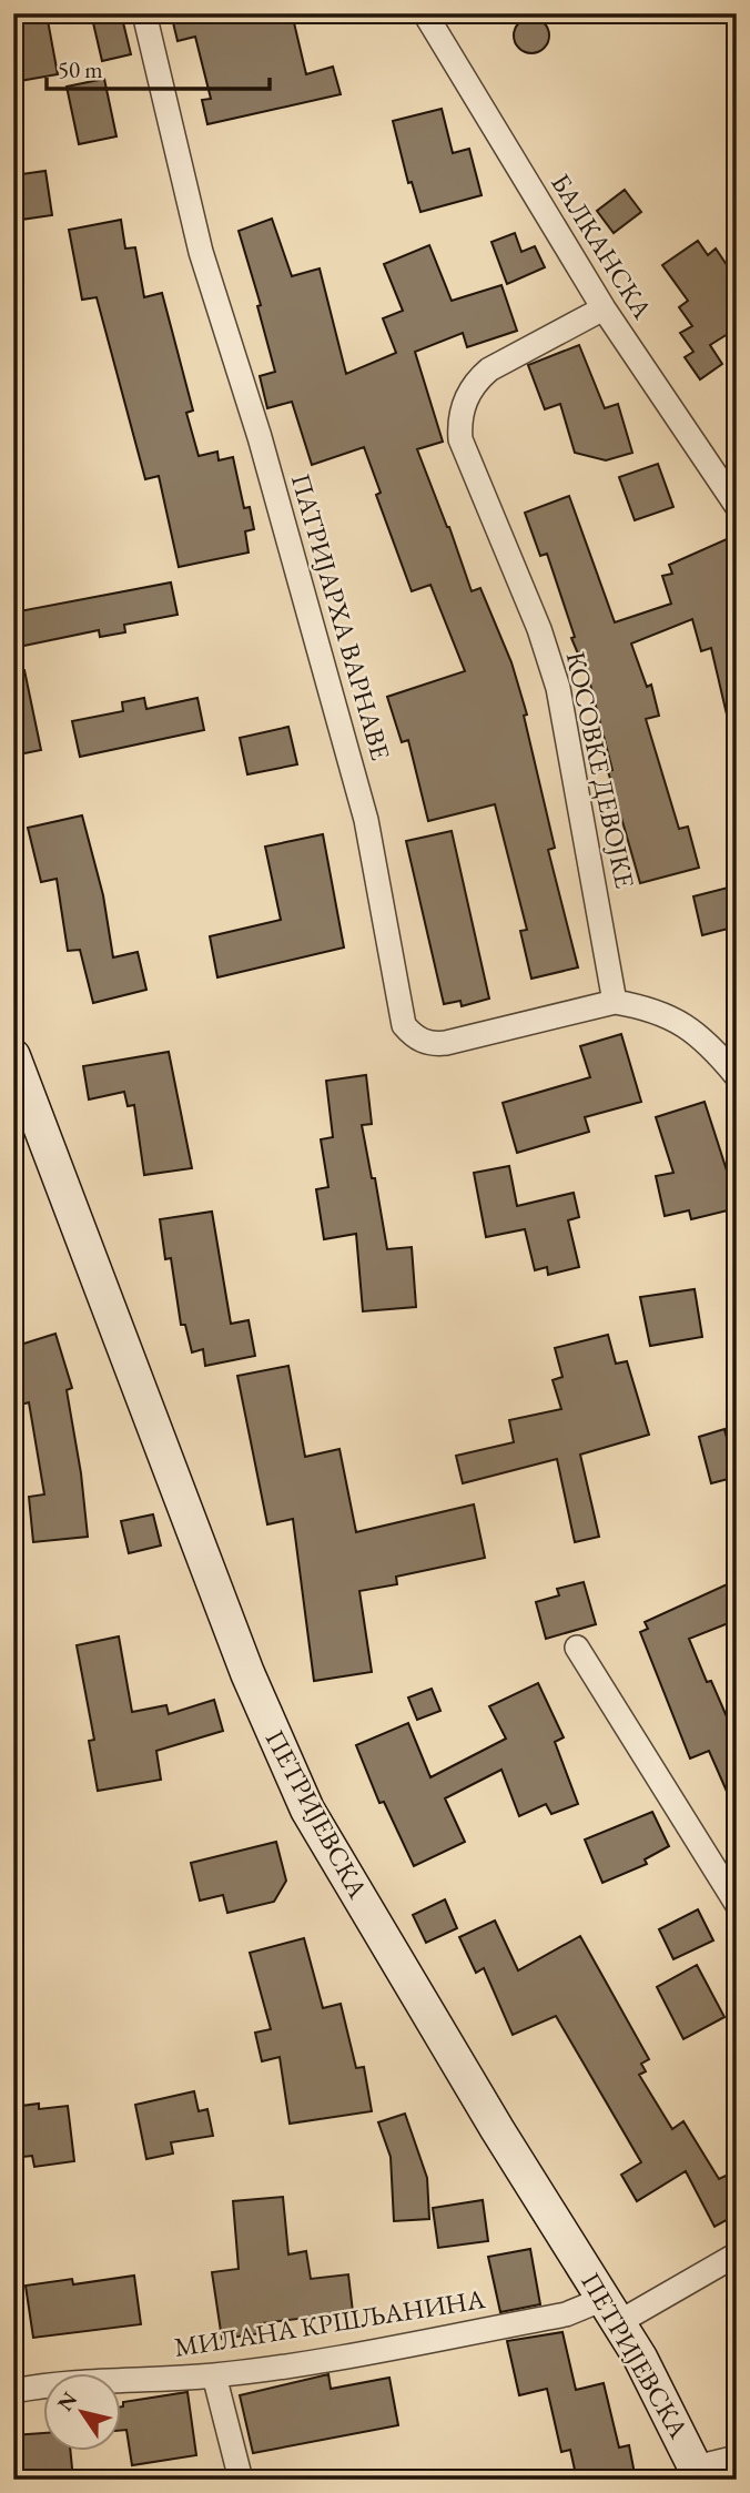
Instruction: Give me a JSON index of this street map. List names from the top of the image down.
{
  "streets": {
    "main road": ["ПЕТРИЈЕВСКА"],
    "street": [
      "БАЛКАНСКА",
      "ПАТРИЈАРХА ВАРНАВЕ",
      "КОСОВКЕ ДЕВОЈКЕ",
      "МИЛАНА КРШЉАНИНА"
    ]
  },
  "crossings": [
    ["БАЛКАНСКА", "КОСОВКЕ ДЕВОЈКЕ"],
    ["ПАТРИЈАРХА ВАРНАВЕ", "КОСОВКЕ ДЕВОЈКЕ"],
    ["ПЕТРИЈЕВСКА", "МИЛАНА КРШЉАНИНА"]
  ],
  "scale_bar": "50 m",
  "north": "top left"
}
